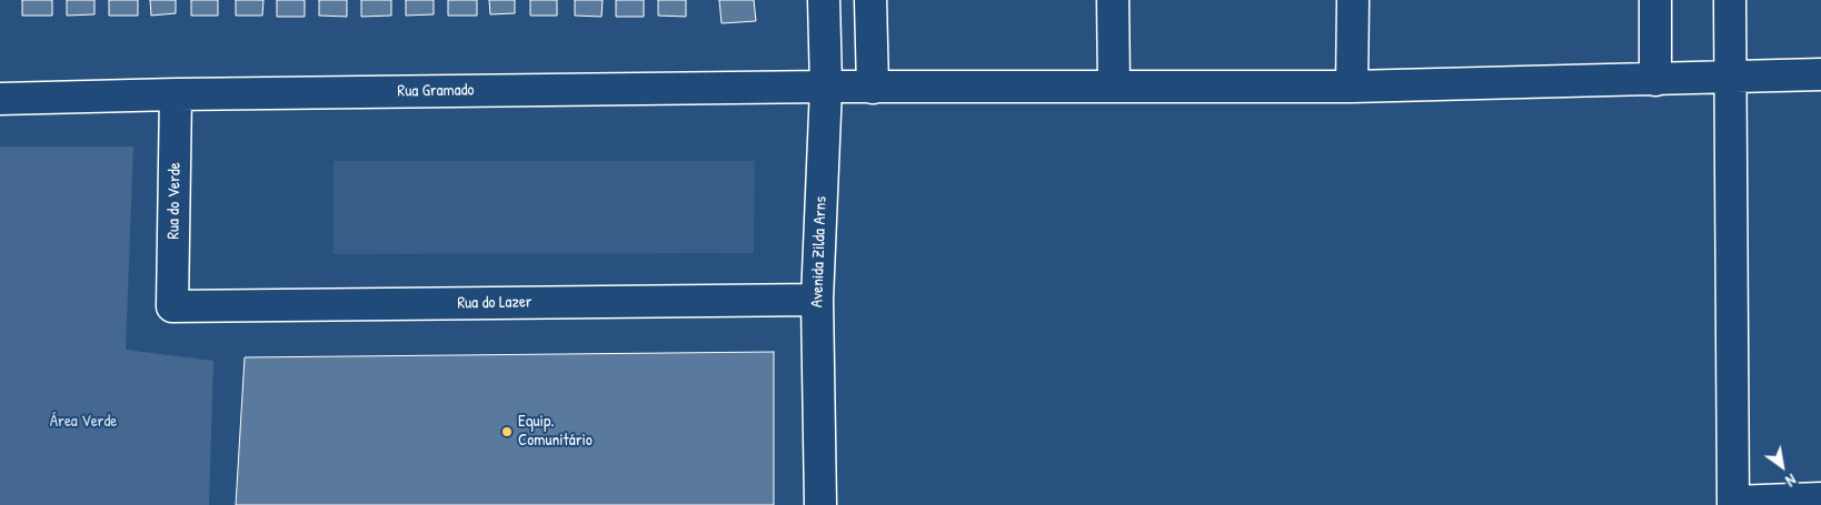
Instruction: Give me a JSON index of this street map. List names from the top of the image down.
{
  "streets": {
    "street": [
      "Rua Gramado",
      "Rua do Verde",
      "Avenida Zilda Arns",
      "Rua do Lazer"
    ]
  },
  "crossings": [
    ["Rua Gramado", "Rua do Verde"],
    ["Rua Gramado", "Avenida Zilda Arns"],
    ["Rua do Verde", "Rua do Lazer"],
    ["Avenida Zilda Arns", "Rua do Lazer"]
  ],
  "parks": ["Área Verde"],
  "places": ["Equip. Comunitário"],
  "north": "bottom right"
}
